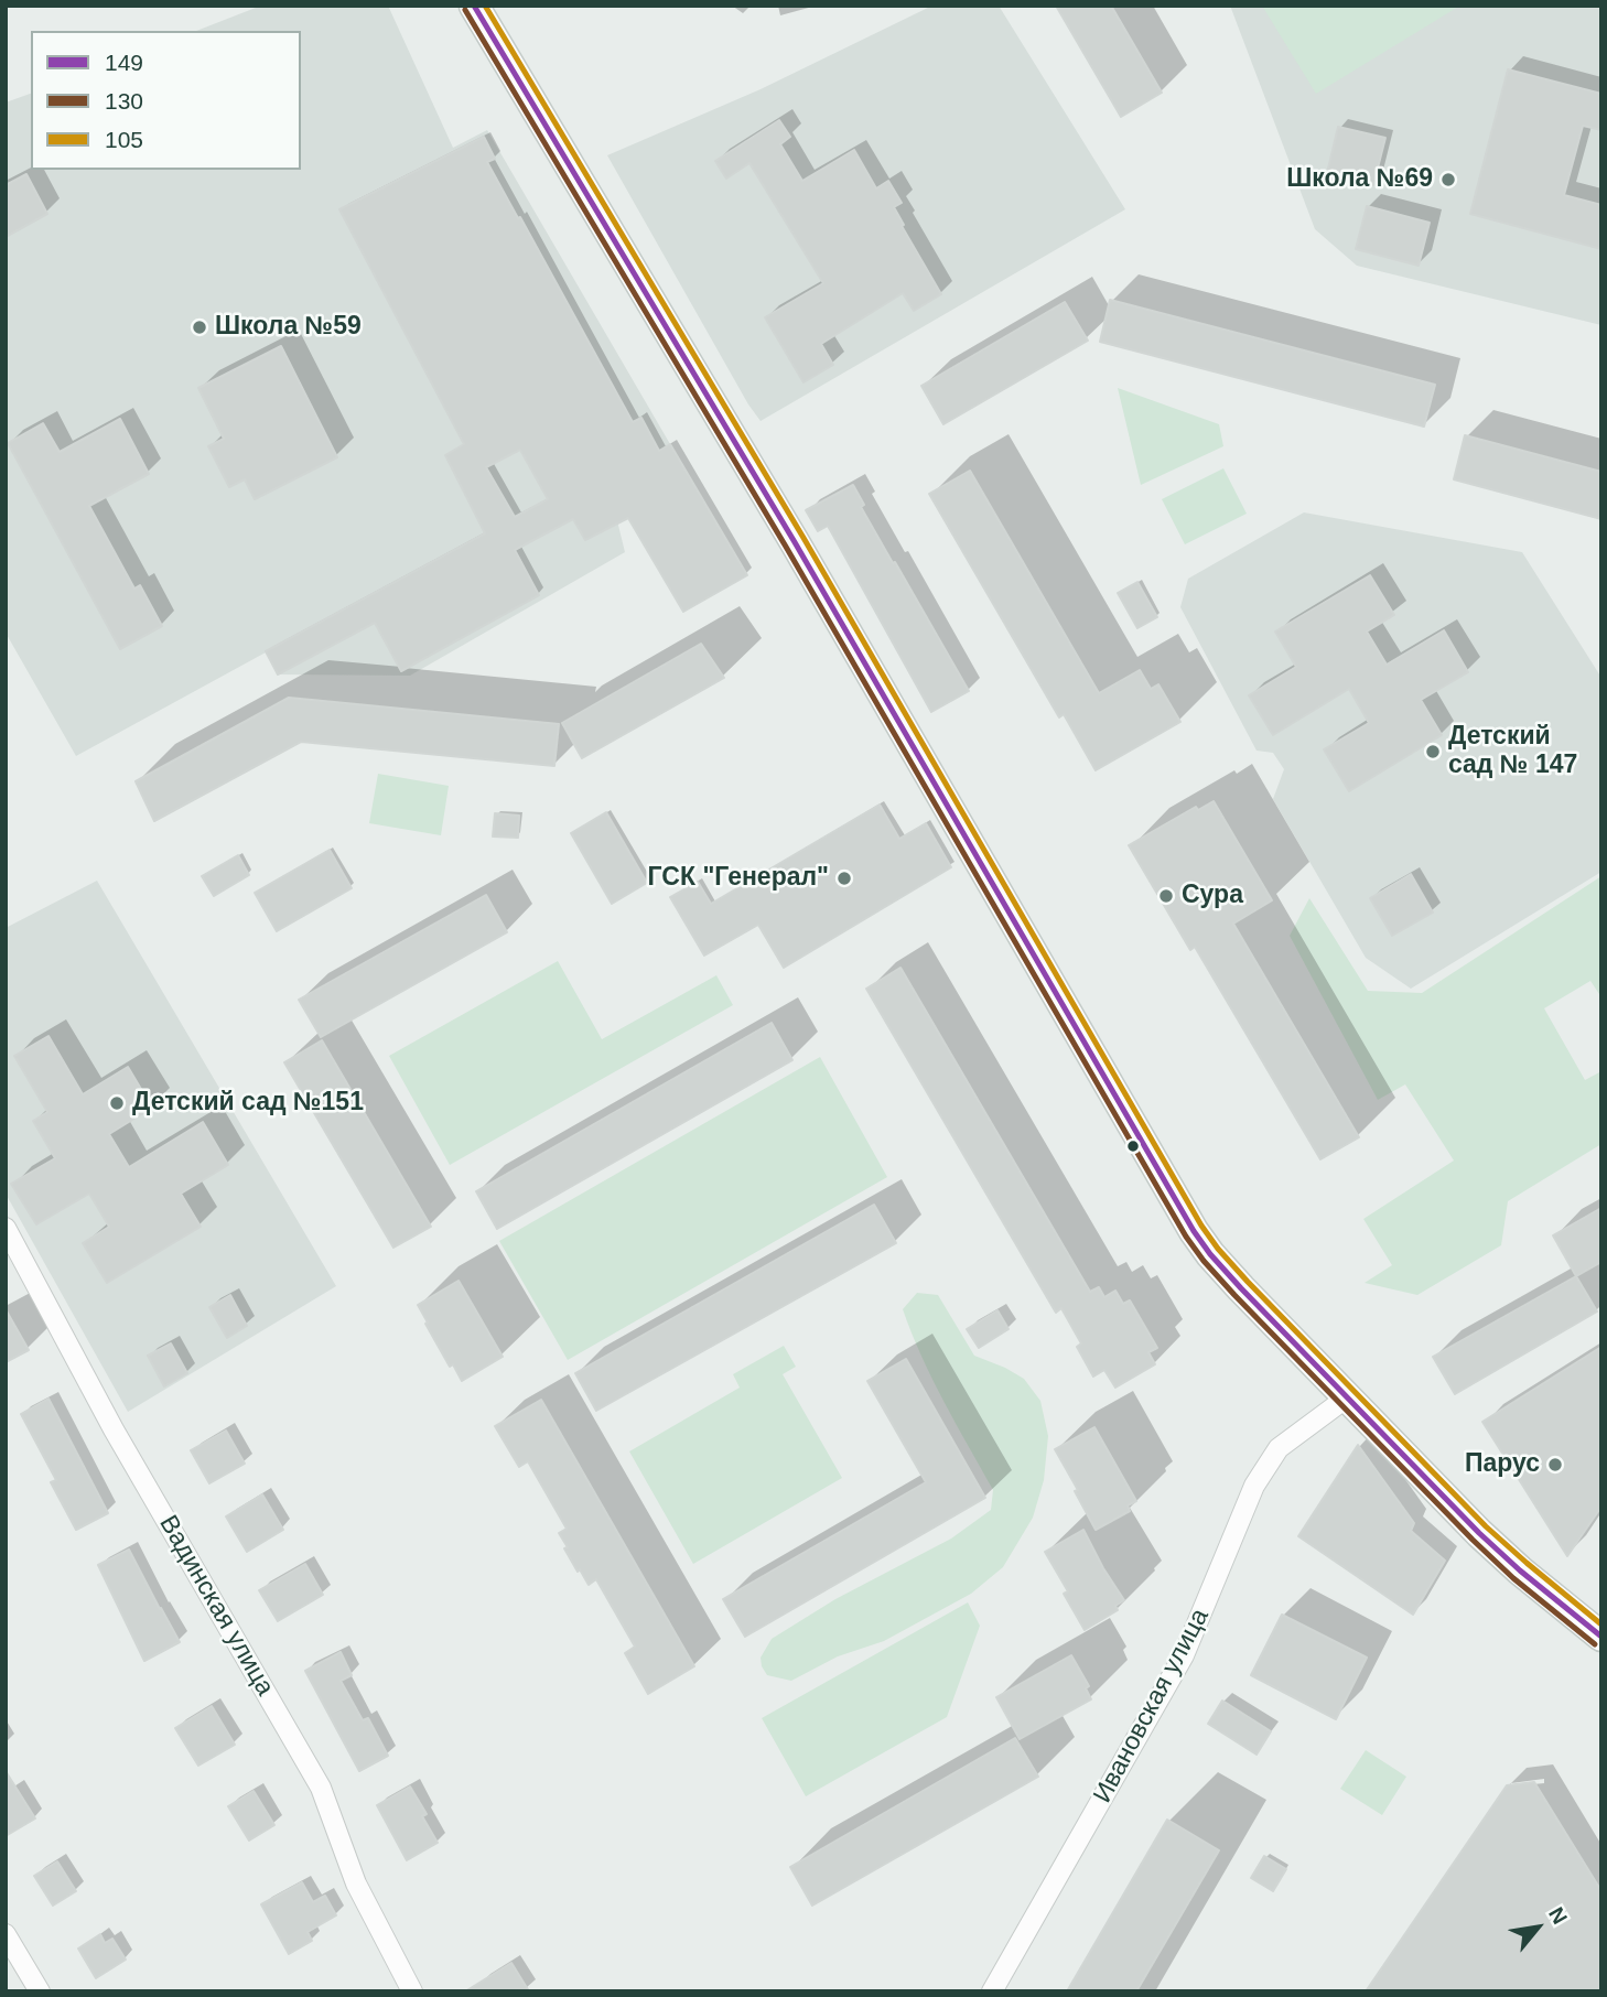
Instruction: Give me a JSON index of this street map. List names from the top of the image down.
{
  "streets": {
    "street": ["Вадинская улица", "Ивановская улица"]
  },
  "places": [
    "Школа №69",
    "Школа №59",
    "Детский сад № 147",
    "ГСК \"Генерал\"",
    "Сура",
    "Детский сад №151",
    "Парус"
  ],
  "lines": ["transit line 149", "transit line 105", "transit line 130"],
  "legend": ["149", "130", "105"],
  "north": "top right"
}
